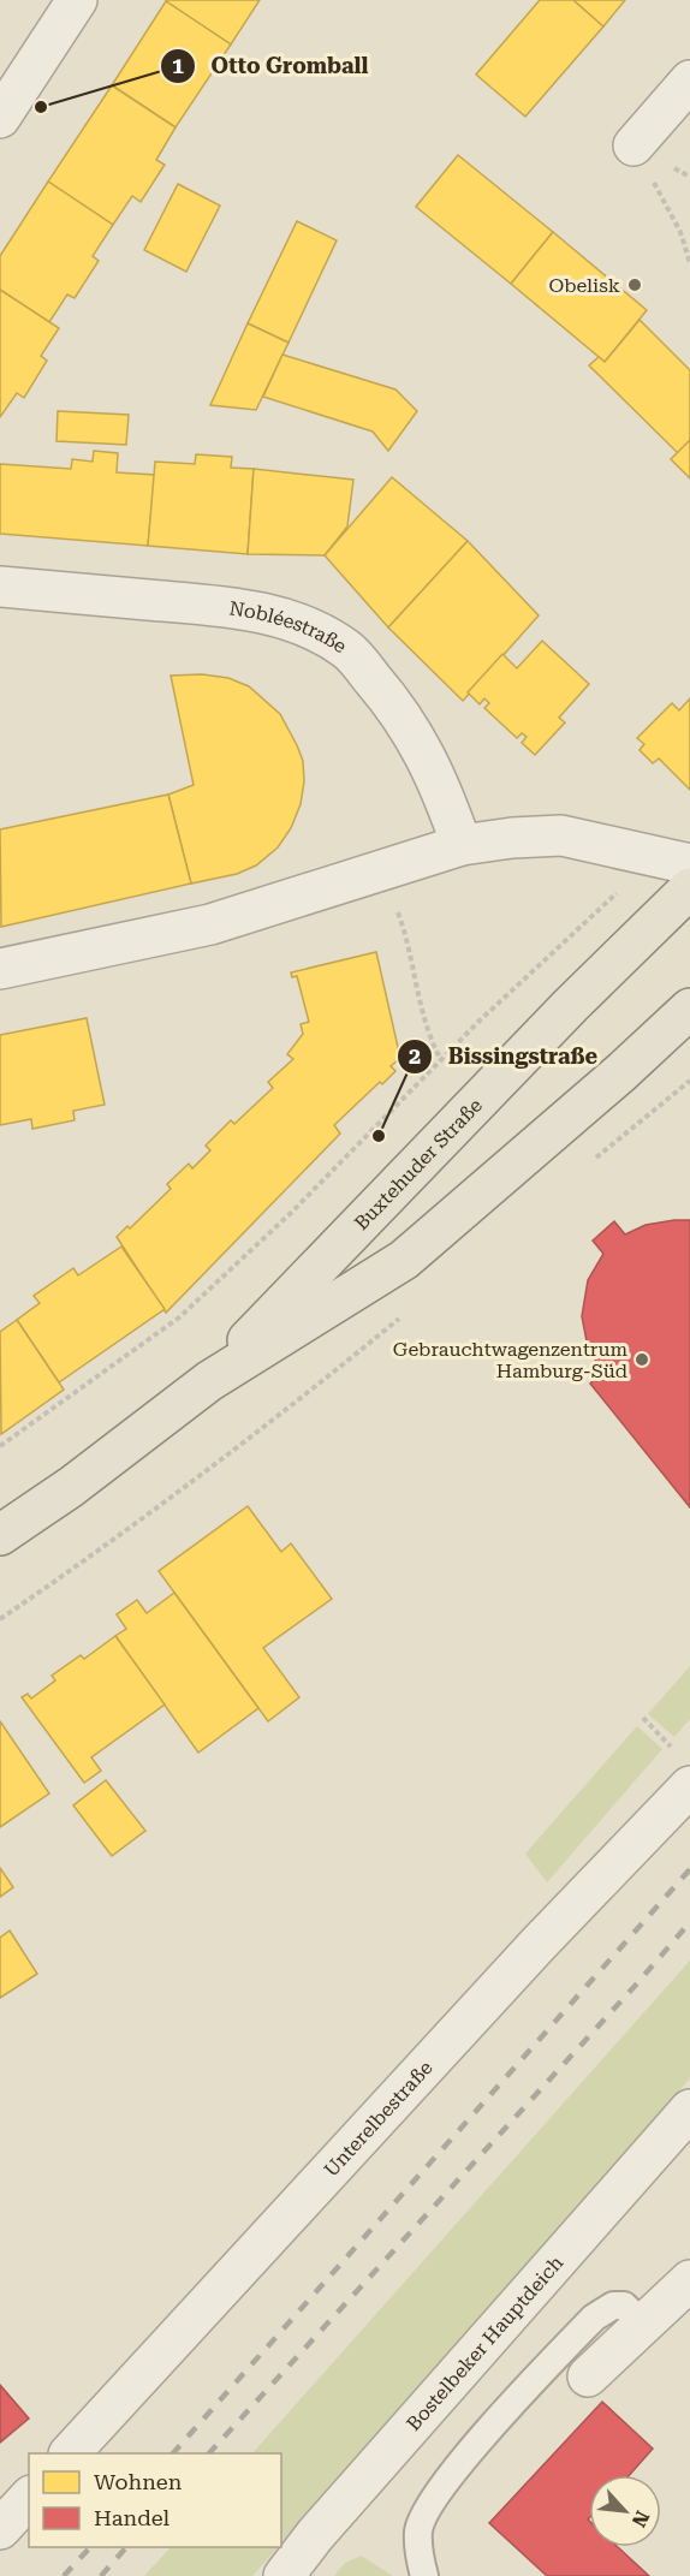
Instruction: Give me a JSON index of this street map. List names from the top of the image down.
{
  "streets": {
    "main road": ["Buxtehuder Straße"],
    "street": ["Nobléestraße", "Unterelbestraße", "Bostelbeker Hauptdeich"]
  },
  "places": [
    "Otto Gromball",
    "Obelisk",
    "Bissingstraße",
    "Gebrauchtwagenzentrum Hamburg-Süd"
  ],
  "legend": ["Wohnen", "Handel"],
  "north": "bottom right"
}
